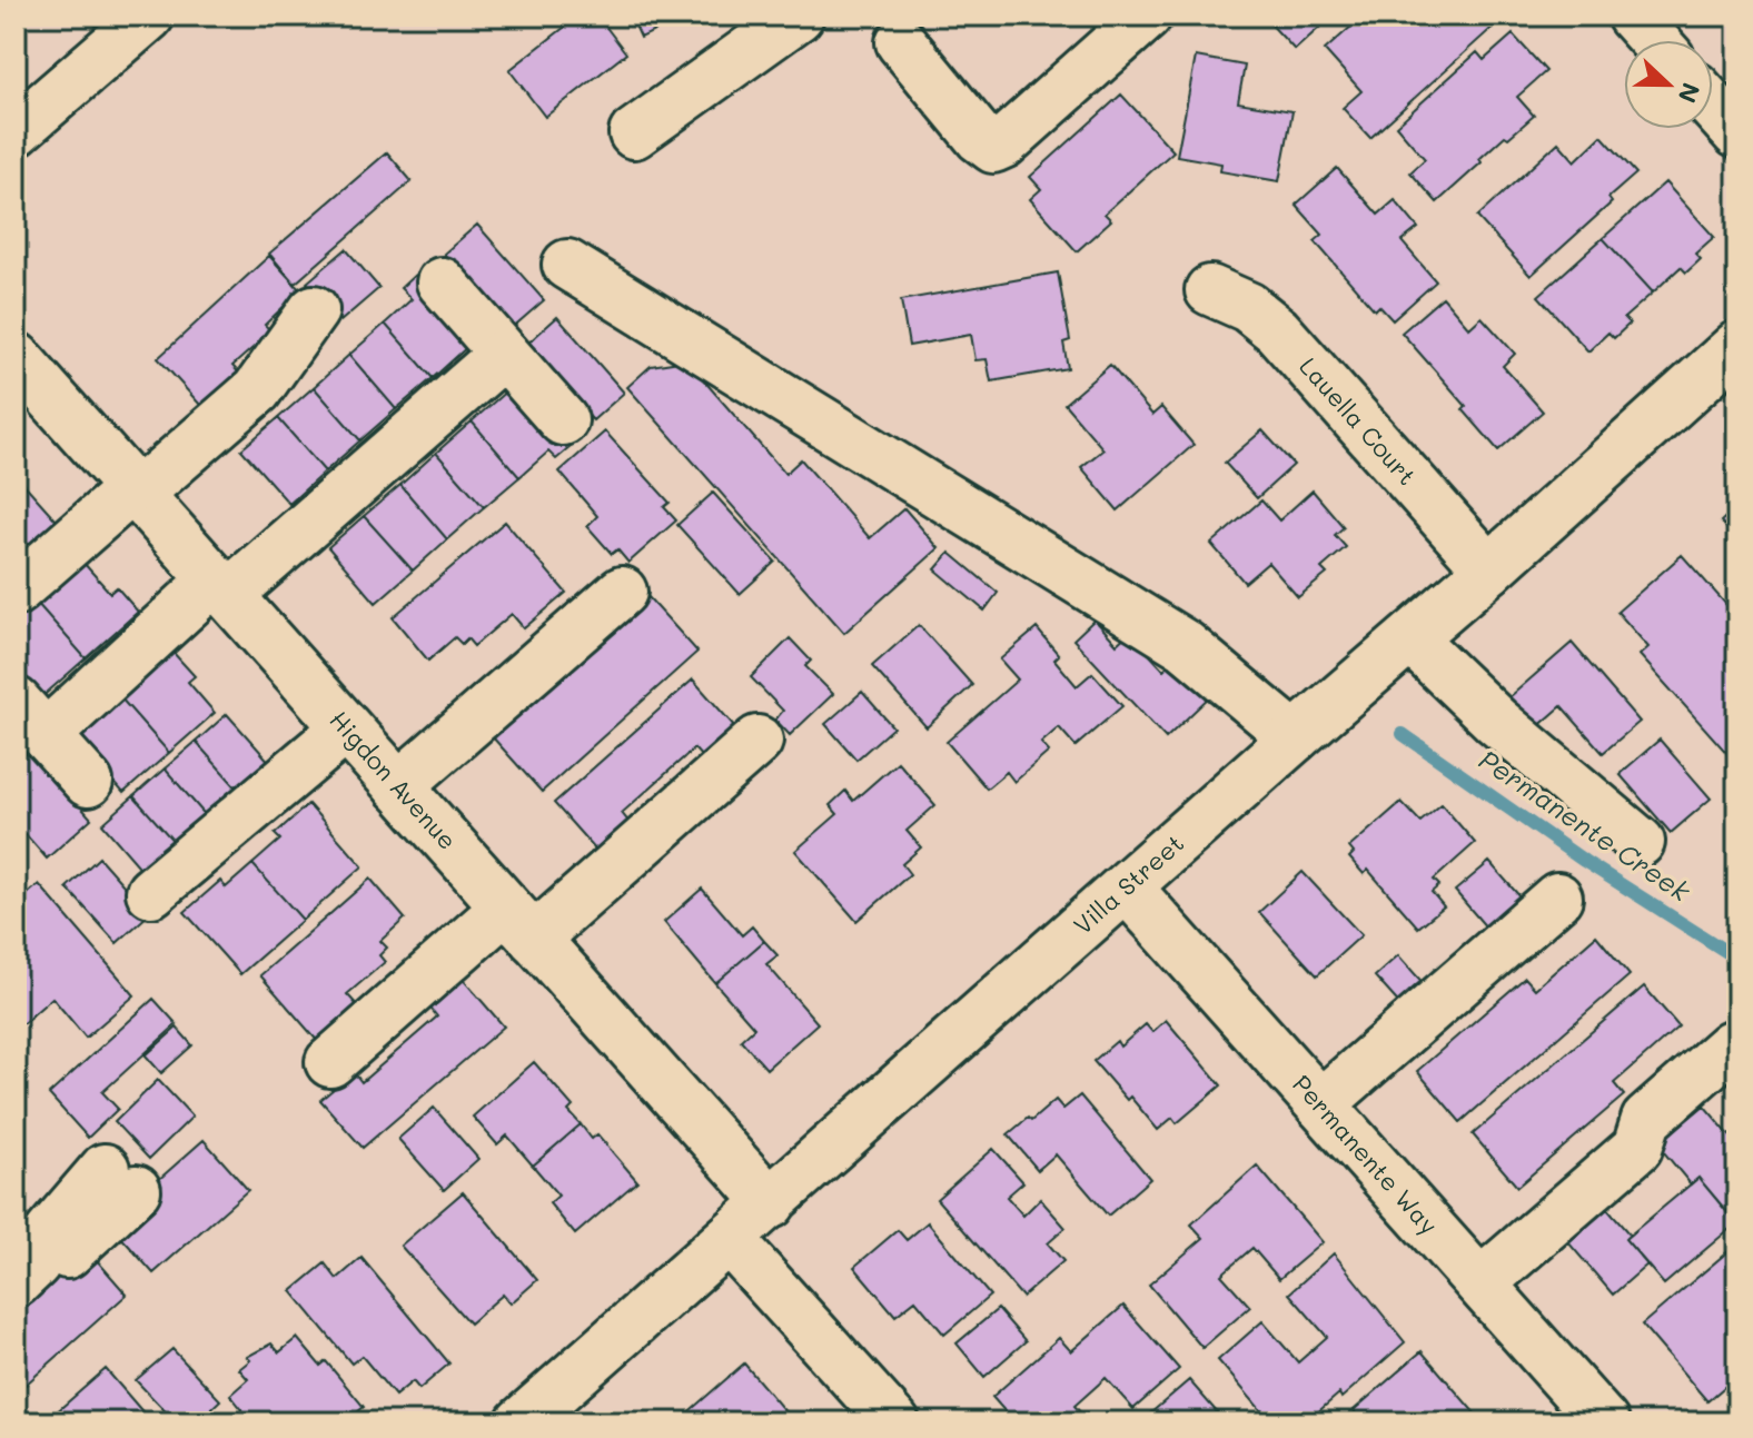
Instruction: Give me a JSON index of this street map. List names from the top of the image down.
{
  "streets": {
    "street": [
      "Lauella Court",
      "Higdon Avenue",
      "Villa Street",
      "Permanente Way"
    ]
  },
  "crossings": [
    ["Lauella Court", "Villa Street"],
    ["Higdon Avenue", "Villa Street"],
    ["Villa Street", "Permanente Way"]
  ],
  "water": ["Permanente Creek"],
  "north": "right"
}
